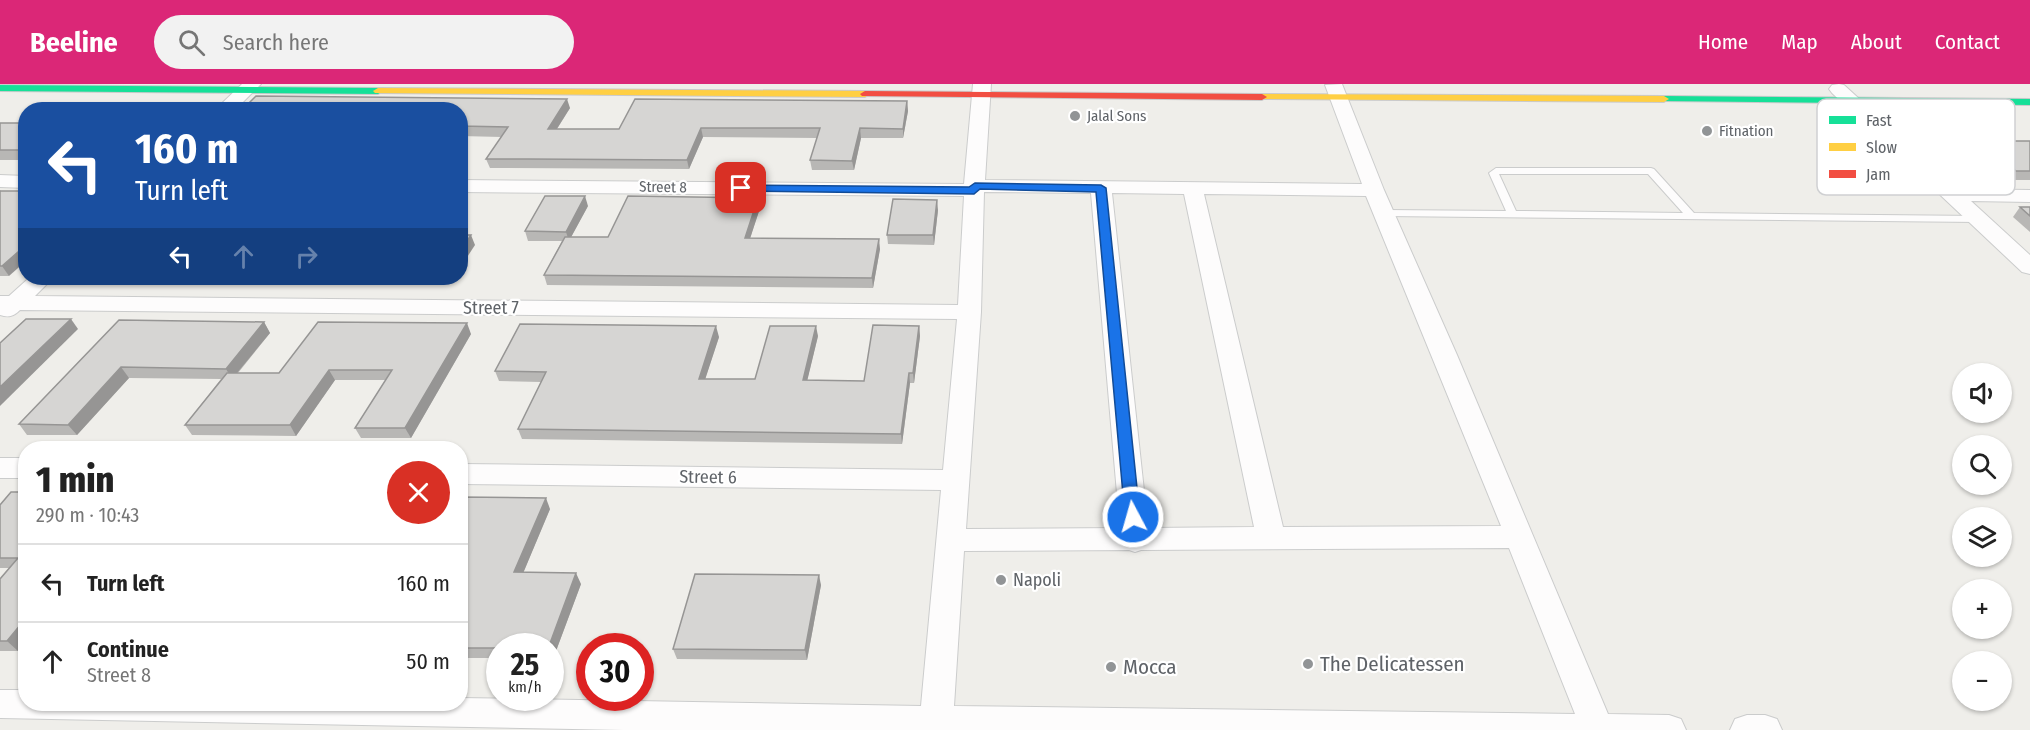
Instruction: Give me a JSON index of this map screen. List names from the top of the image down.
{
  "streets": {
    "street": ["Street 8", "Street 7", "Street 6"]
  },
  "places": [
    "Jalal Sons",
    "Fitnation",
    "Napoli",
    "The Delicatessen",
    "Mocca"
  ],
  "legend": ["Fast", "Slow", "Jam"],
  "page": {
    "header": "Beeline",
    "search": "Search here",
    "nav": [
      "Home",
      "Map",
      "About",
      "Contact"
    ],
    "turn": ["160 m", "Turn left"],
    "map_buttons": ["+", "−"],
    "heading": ["1 min", "290 m · 10:43"],
    "list": [
      {
        "name": "Turn left",
        "value": "160 m"
      },
      {
        "name": "Continue",
        "note": "Street 8",
        "value": "50 m"
      }
    ],
    "speed": "25 km/h",
    "limit": "30"
  }
}
